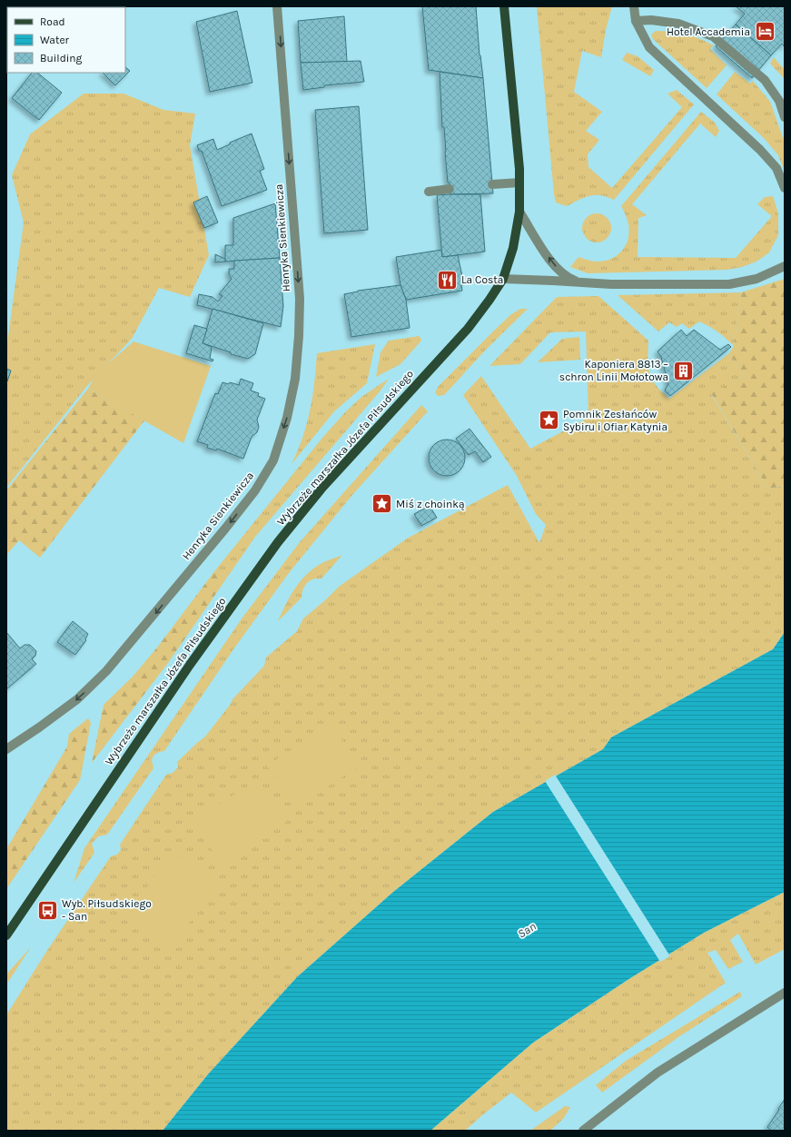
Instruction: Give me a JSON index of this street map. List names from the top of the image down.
{
  "streets": {
    "main road": ["Wybrzeże marszałka Józefa Piłsudskiego"],
    "street": ["Henryka Sienkiewicza"]
  },
  "one_way": ["Henryka Sienkiewicza"],
  "water": ["San"],
  "places": {
    "hotel": ["Hotel Accademia"],
    "restaurant": ["La Costa"],
    "building": ["Kaponiera 8813 – schron Linii Mołotowa"],
    "place": ["Pomnik Zesłańców Sybiru i Ofiar Katynia", "Miś z choinką"],
    "bus stop": ["Wyb. Piłsudskiego - San"]
  },
  "legend": ["Road", "Water", "Building"]
}
